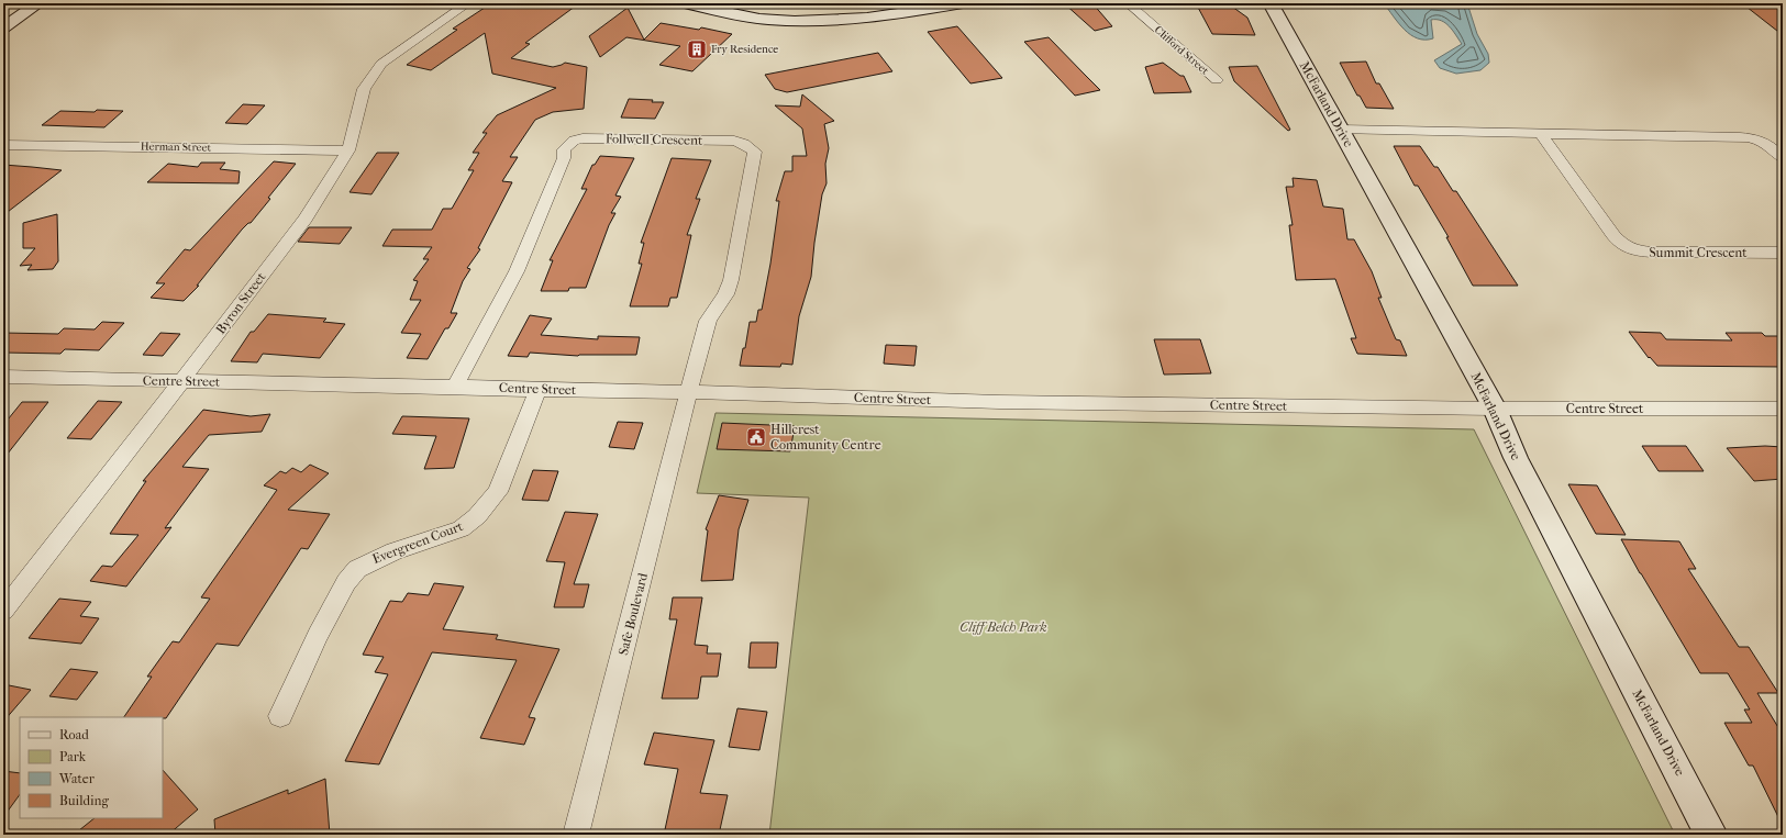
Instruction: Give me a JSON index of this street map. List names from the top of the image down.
{
  "streets": {
    "street": [
      "Clifford Street",
      "McFarland Drive",
      "Follwell Crescent",
      "Herman Street",
      "Summit Crescent",
      "Byron Street",
      "Centre Street",
      "Evergreen Court",
      "Safe Boulevard"
    ]
  },
  "crossings": [
    ["McFarland Drive", "Centre Street"],
    ["Follwell Crescent", "Centre Street"],
    ["Follwell Crescent", "Safe Boulevard"],
    ["Herman Street", "Byron Street"],
    ["Byron Street", "Centre Street"],
    ["Centre Street", "Evergreen Court"],
    ["Centre Street", "Safe Boulevard"]
  ],
  "parks": ["Cliff Belch Park"],
  "places": {
    "building": ["Fry Residence"],
    "public building": ["Hillcrest Community Centre"]
  },
  "legend": [
    "Road",
    "Park",
    "Water",
    "Building"
  ]
}
